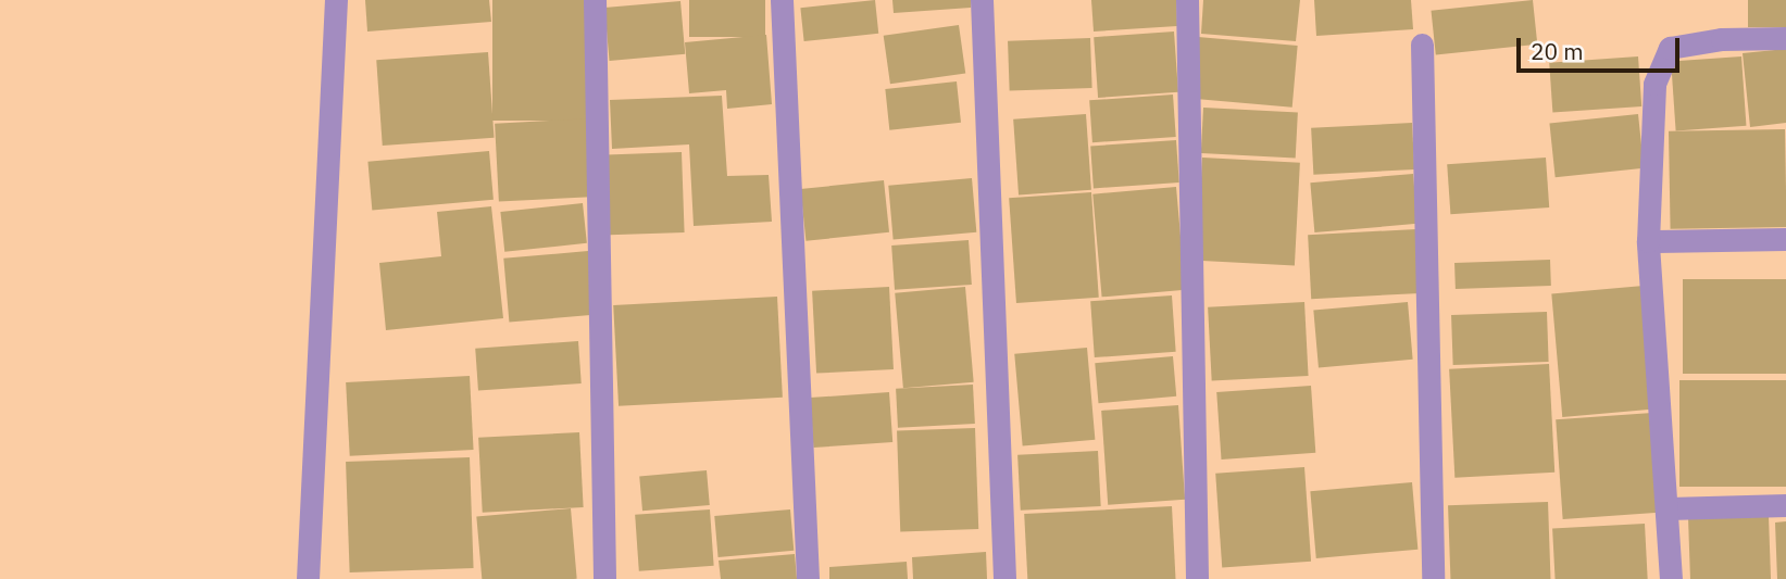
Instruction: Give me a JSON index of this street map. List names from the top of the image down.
{
  "scale_bar": "20 m"
}
